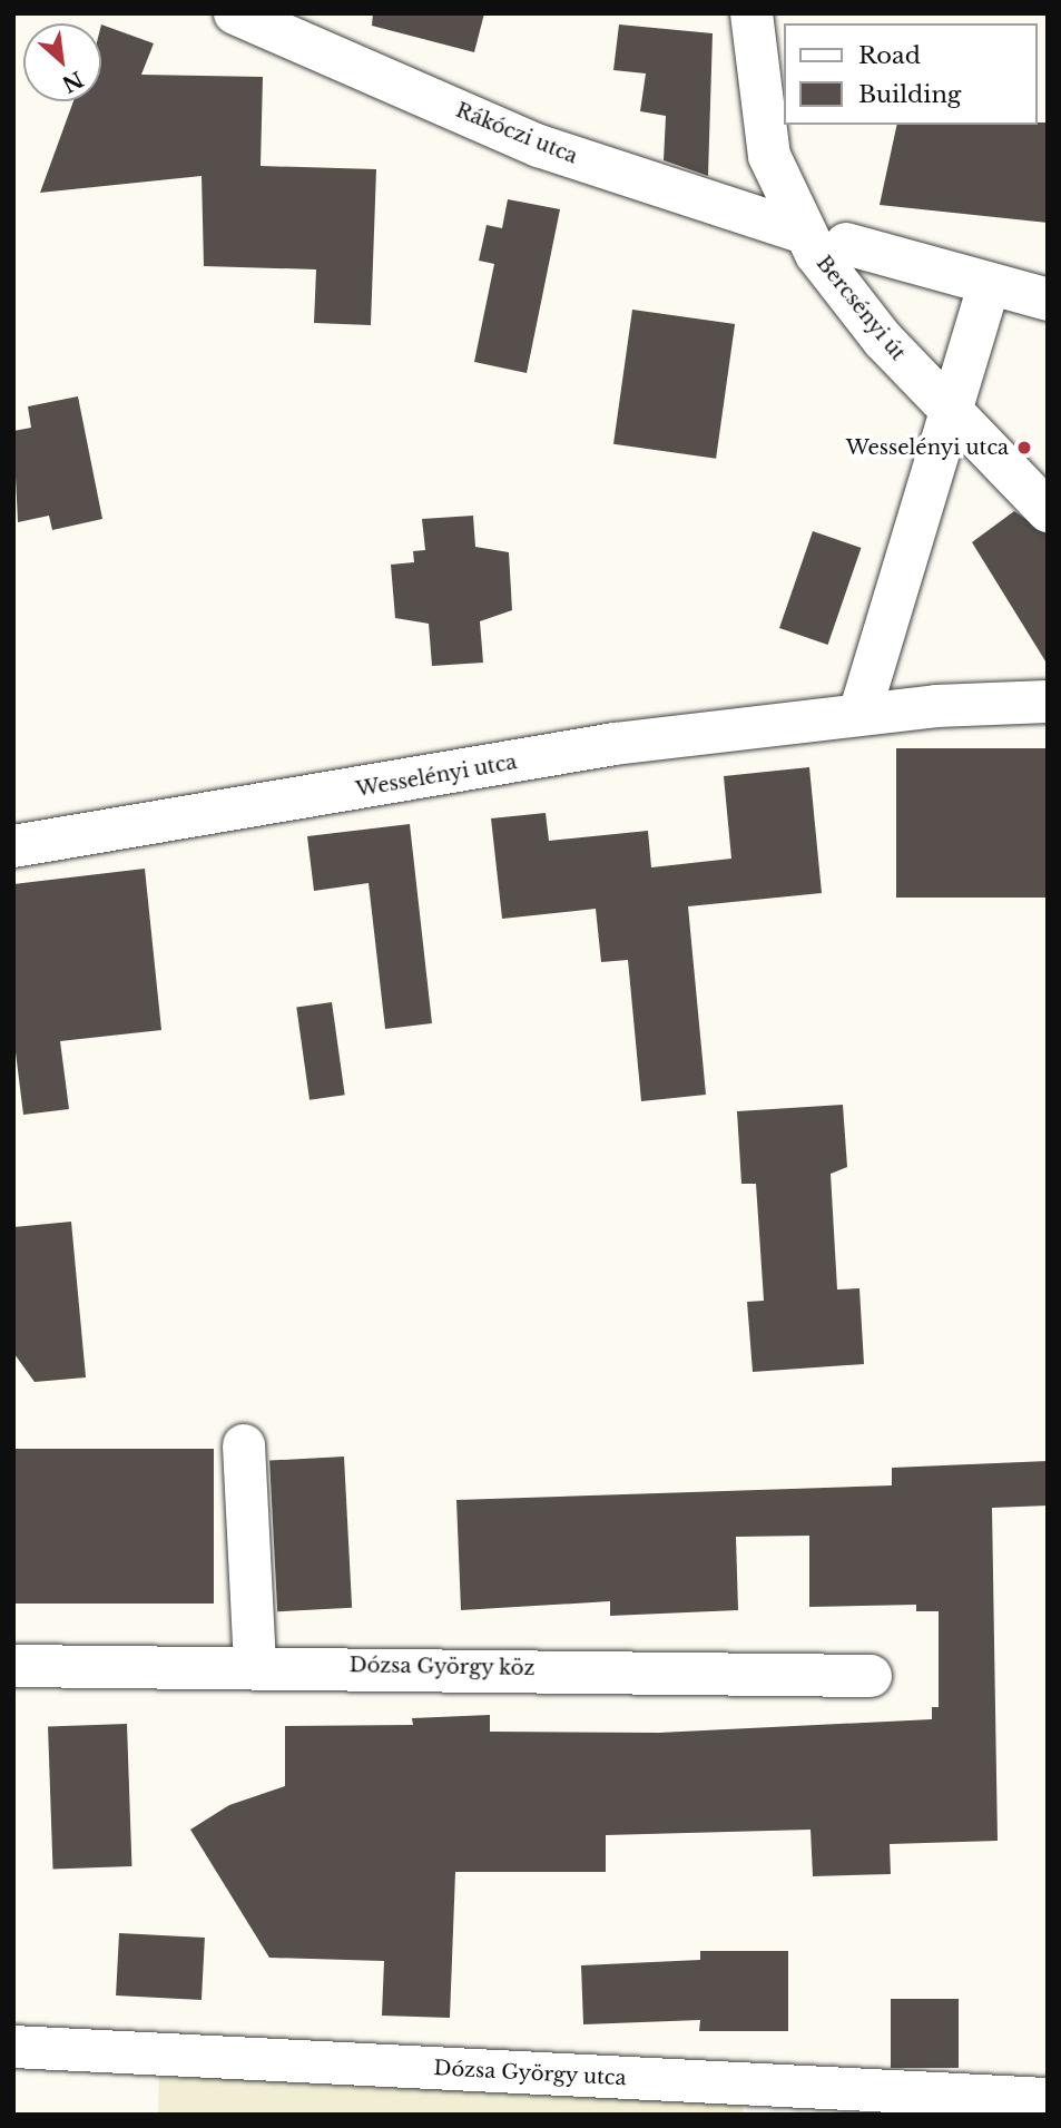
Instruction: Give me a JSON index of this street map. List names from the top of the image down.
{
  "streets": {
    "street": [
      "Rákóczi utca",
      "Bercsényi út",
      "Wesselényi utca",
      "Dózsa György köz",
      "Dózsa György utca"
    ]
  },
  "crossings": [
    ["Rákóczi utca", "Bercsényi út"]
  ],
  "places": ["Wesselényi utca"],
  "legend": ["Road", "Building"],
  "north": "bottom right"
}
